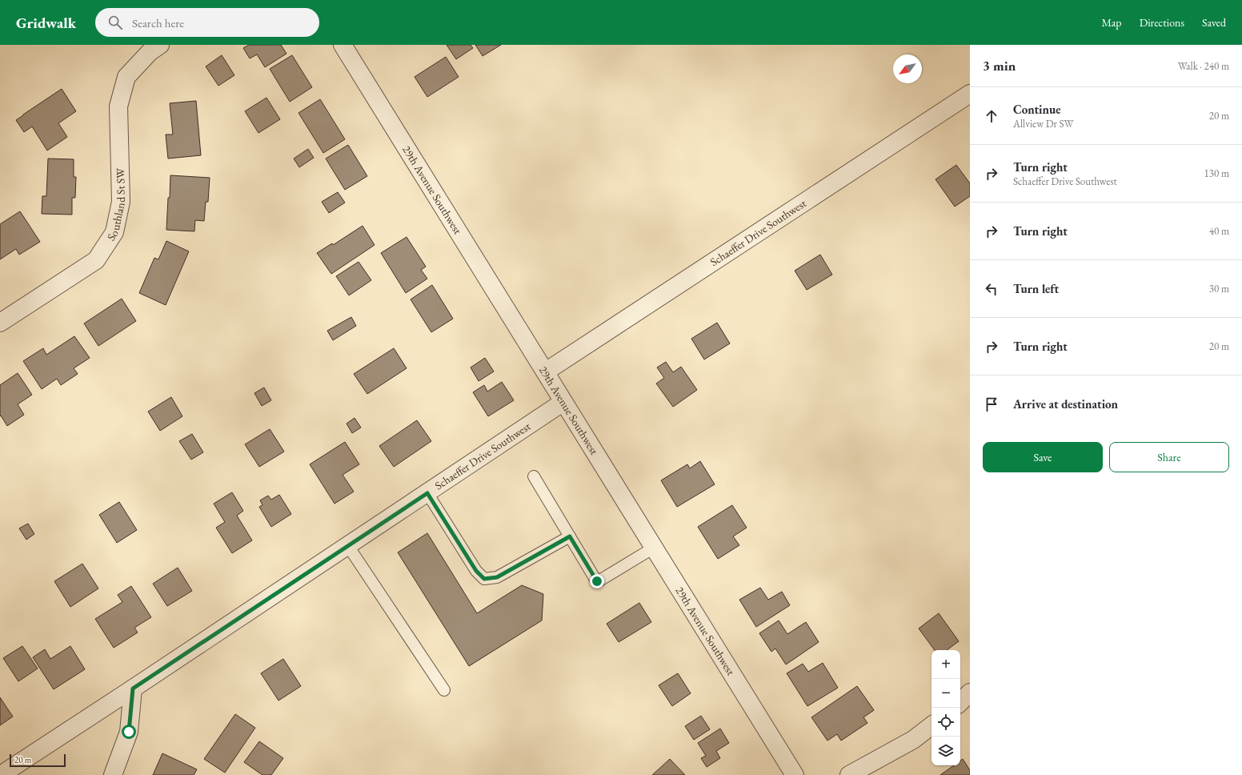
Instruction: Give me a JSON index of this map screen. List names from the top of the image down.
{
  "streets": {
    "street": ["29th Avenue Southwest", "Southland St SW", "Schaeffer Drive Southwest"]
  },
  "crossings": [
    ["29th Avenue Southwest", "Schaeffer Drive Southwest"]
  ],
  "scale_bar": "20 m",
  "north": "bottom left",
  "page": {
    "header": "Gridwalk",
    "search": "Search here",
    "nav": ["Map", "Directions", "Saved"],
    "heading": ["3 min", "Walk · 240 m"],
    "list": [
      ["Continue", "Allview Dr SW", "20 m"],
      ["Turn right", "Schaeffer Drive Southwest", "130 m"],
      ["Turn right", "40 m"],
      ["Turn left", "30 m"],
      ["Turn right", "20 m"],
      "Arrive at destination"
    ],
    "buttons": ["Save", "Share"],
    "map_buttons": ["+", "−"],
    "scale": "20 m"
  }
}
